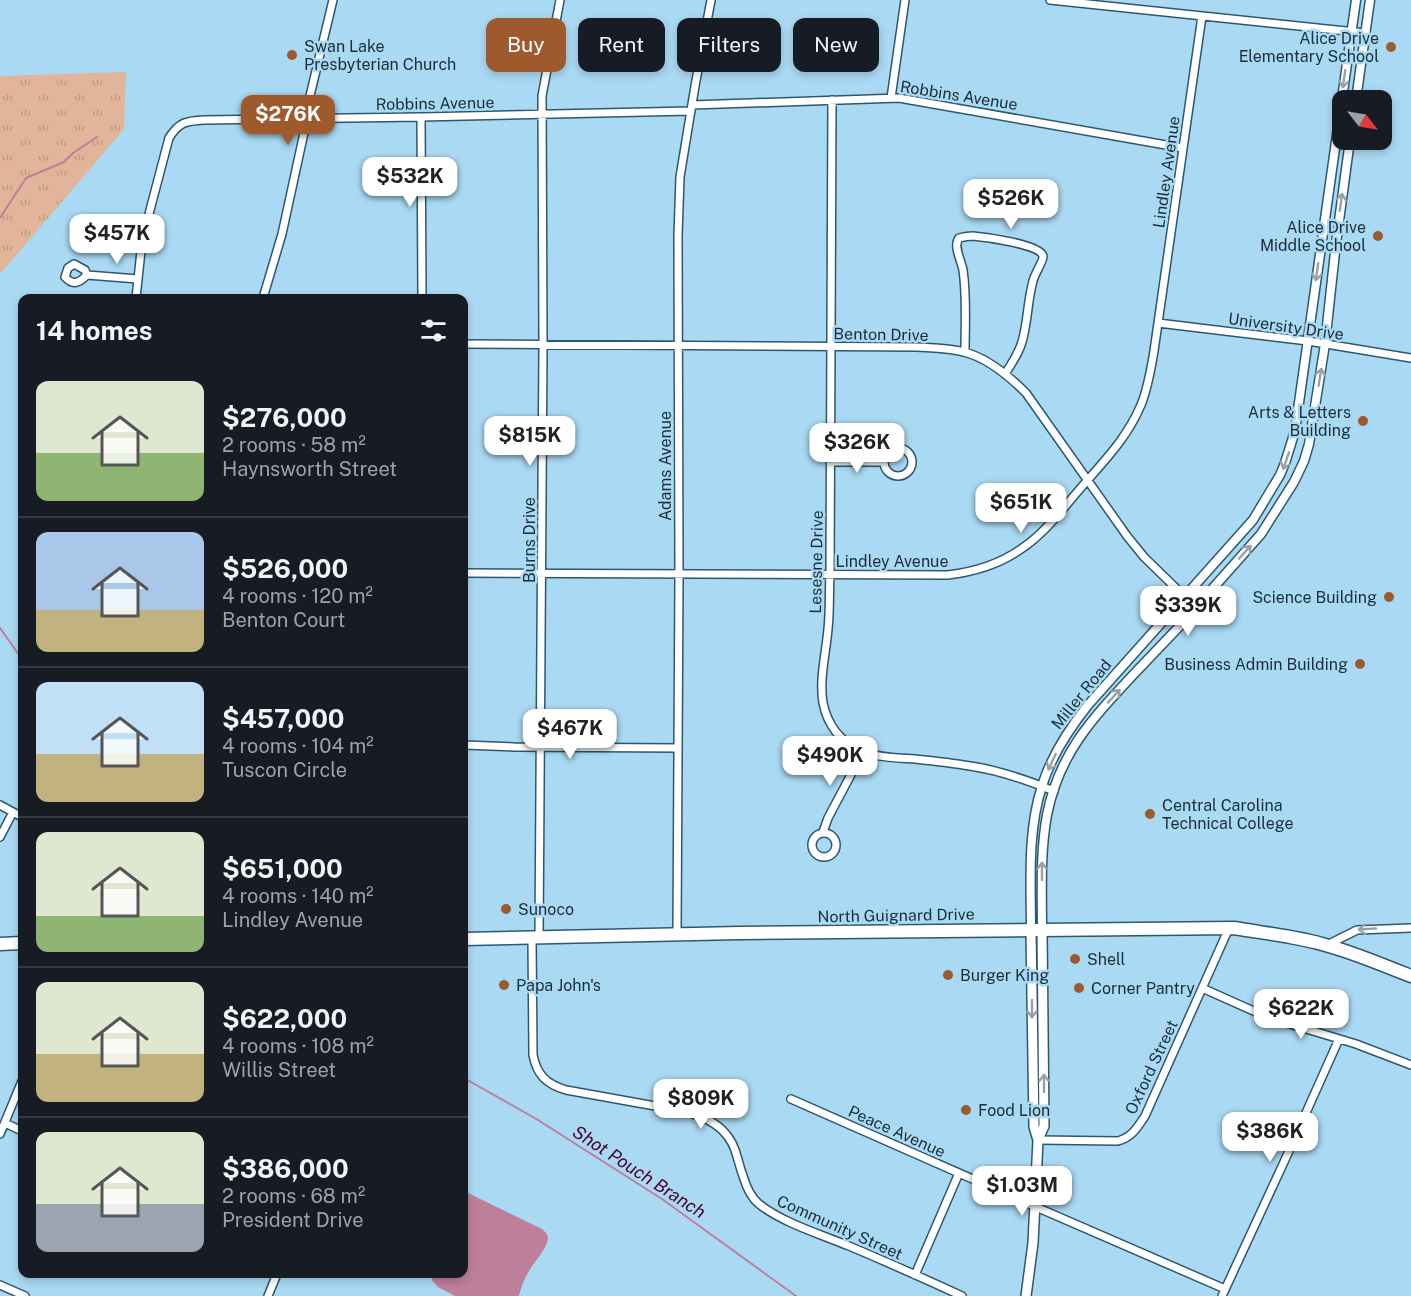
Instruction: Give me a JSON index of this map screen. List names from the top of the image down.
{
  "streets": {
    "highway": ["North Guignard Drive"],
    "main road": ["Miller Road"],
    "street": [
      "Robbins Avenue",
      "Lindley Avenue",
      "University Drive",
      "Benton Drive",
      "Adams Avenue",
      "Burns Drive",
      "Lesesne Drive",
      "Oxford Street",
      "Peace Avenue",
      "Community Street"
    ]
  },
  "crossings": [
    ["Robbins Avenue", "Lindley Avenue"],
    ["Robbins Avenue", "Adams Avenue"],
    ["Robbins Avenue", "Burns Drive"],
    ["Robbins Avenue", "Lesesne Drive"],
    ["Lindley Avenue", "University Drive"],
    ["Lindley Avenue", "Benton Drive"],
    ["Lindley Avenue", "Adams Avenue"],
    ["Lindley Avenue", "Burns Drive"],
    ["Lindley Avenue", "Lesesne Drive"],
    ["University Drive", "Miller Road"],
    ["Benton Drive", "Adams Avenue"],
    ["Benton Drive", "Burns Drive"],
    ["Benton Drive", "Lesesne Drive"],
    ["Benton Drive", "Miller Road"],
    ["Adams Avenue", "North Guignard Drive"],
    ["Burns Drive", "North Guignard Drive"],
    ["Burns Drive", "Community Street"],
    ["Lesesne Drive", "Miller Road"],
    ["Miller Road", "North Guignard Drive"],
    ["Miller Road", "Oxford Street"],
    ["Miller Road", "Peace Avenue"],
    ["North Guignard Drive", "Oxford Street"],
    ["North Guignard Drive", "Community Street"]
  ],
  "water": ["Shot Pouch Branch"],
  "places": [
    "Alice Drive Elementary School",
    "Swan Lake Presbyterian Church",
    "Alice Drive Middle School",
    "Arts & Letters Building",
    "Science Building",
    "Business Admin Building",
    "Central Carolina Technical College",
    "Sunoco",
    "Shell",
    "Burger King",
    "Papa John's",
    "Corner Pantry",
    "Food Lion"
  ],
  "north": "bottom right",
  "page": {
    "chip": [
      "Buy",
      "Rent",
      "Filters",
      "New"
    ],
    "price": [
      "$276K",
      "$532K",
      "$526K",
      "$457K",
      "$815K",
      "$326K",
      "$651K",
      "$339K",
      "$467K",
      "$490K",
      "$622K",
      "$809K",
      "$386K",
      "$1.03M"
    ],
    "heading": "14 homes",
    "list": [
      {
        "name": "$276,000",
        "note": "2 rooms · 58 m² · Haynsworth Street"
      },
      {
        "name": "$526,000",
        "note": "4 rooms · 120 m² · Benton Court"
      },
      {
        "name": "$457,000",
        "note": "4 rooms · 104 m² · Tuscon Circle"
      },
      {
        "name": "$651,000",
        "note": "4 rooms · 140 m² · Lindley Avenue"
      },
      {
        "name": "$622,000",
        "note": "4 rooms · 108 m² · Willis Street"
      },
      {
        "name": "$386,000",
        "note": "2 rooms · 68 m² · President Drive"
      }
    ]
  }
}
